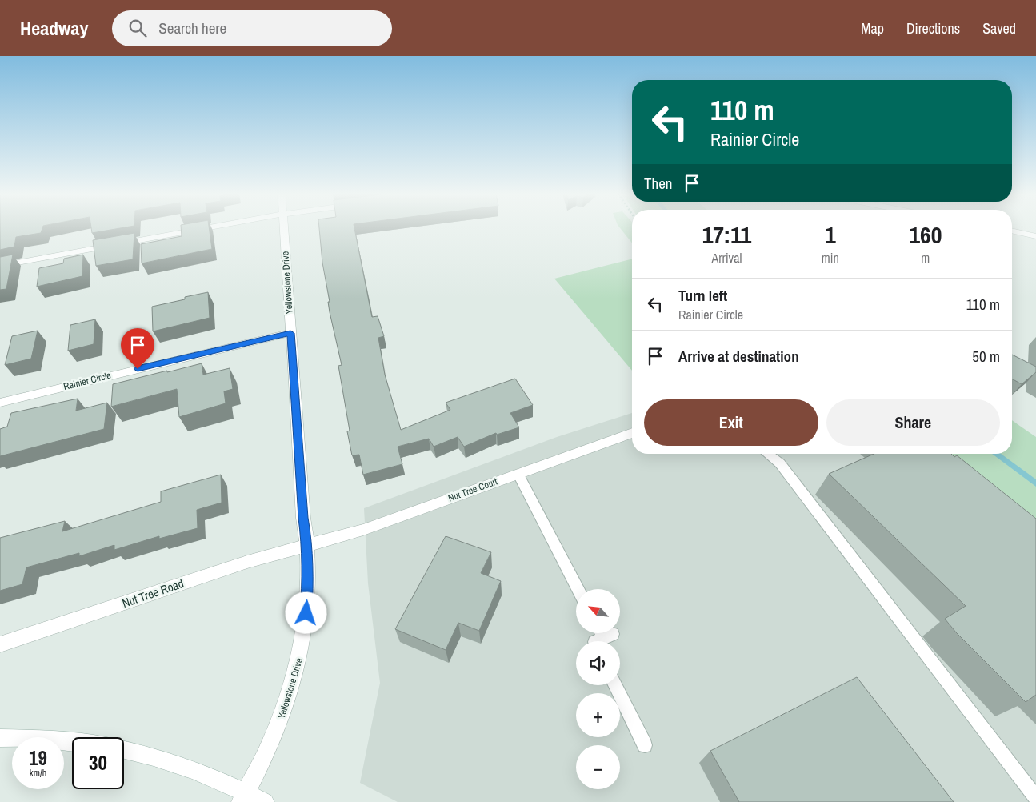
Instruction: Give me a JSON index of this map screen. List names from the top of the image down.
{
  "streets": {
    "street": [
      "Yellowstone Drive",
      "Rainier Circle",
      "Nut Tree Court",
      "Nut Tree Road"
    ]
  },
  "crossings": [
    ["Yellowstone Drive", "Rainier Circle"],
    ["Yellowstone Drive", "Nut Tree Court"],
    ["Yellowstone Drive", "Nut Tree Road"],
    ["Nut Tree Court", "Nut Tree Road"]
  ],
  "north": "top left",
  "page": {
    "header": "Headway",
    "search": "Search here",
    "nav": ["Map", "Directions", "Saved"],
    "turn": ["110 m", "Rainier Circle"],
    "then": "Then",
    "eta": [
      "17:11",
      "Arrival",
      "1",
      "min",
      "160",
      "m"
    ],
    "list": [
      {
        "name": "Turn left",
        "note": "Rainier Circle",
        "value": "110 m"
      },
      {
        "name": "Arrive at destination",
        "value": "50 m"
      }
    ],
    "buttons": ["Exit", "Share"],
    "map_buttons": ["+", "−"],
    "speed": "19 km/h",
    "limit": "30"
  }
}
